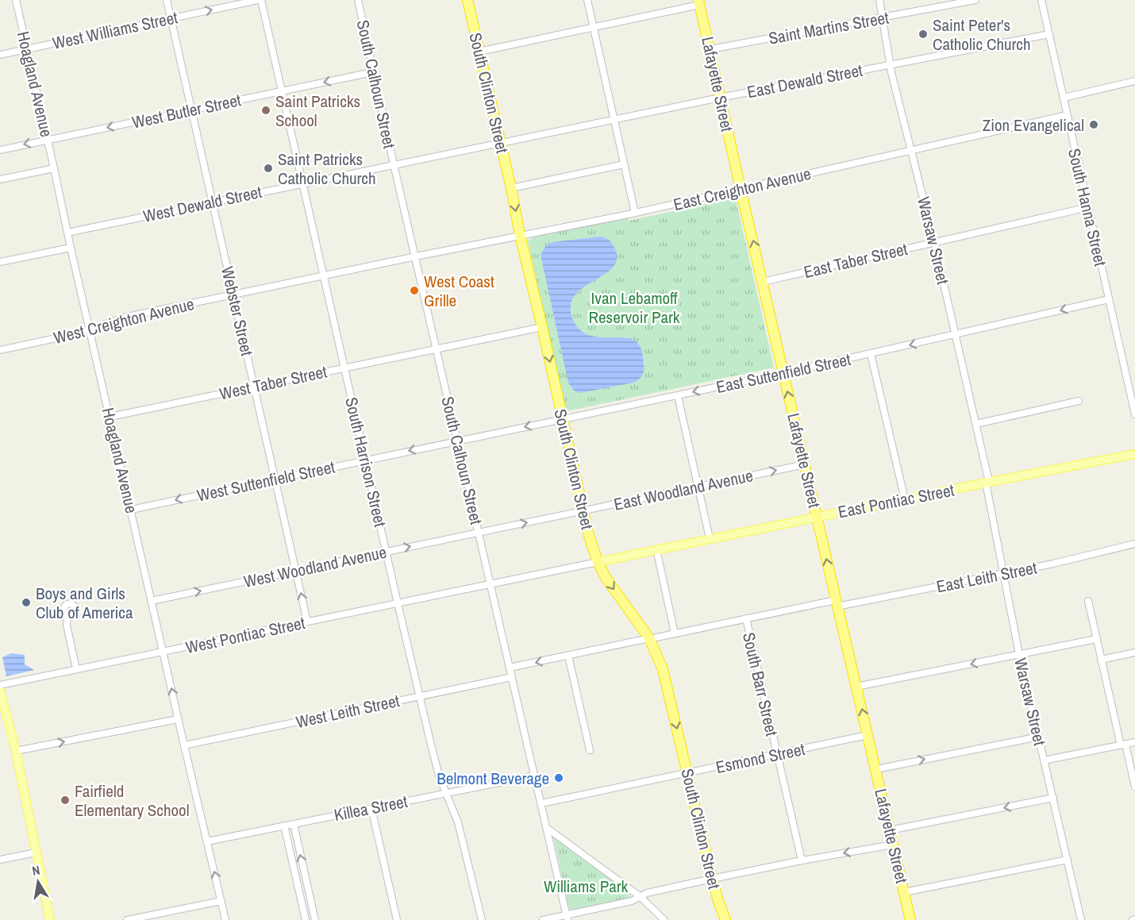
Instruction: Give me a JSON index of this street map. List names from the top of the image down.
{
  "streets": {
    "highway": ["Lafayette Street", "South Clinton Street"],
    "main road": ["East Pontiac Street"],
    "street": [
      "Saint Martins Street",
      "West Williams Street",
      "East Dewald Street",
      "Hoagland Avenue",
      "South Calhoun Street",
      "West Butler Street",
      "East Creighton Avenue",
      "West Dewald Street",
      "South Hanna Street",
      "Warsaw Street",
      "East Taber Street",
      "Webster Street",
      "West Creighton Avenue",
      "East Suttenfield Street",
      "West Taber Street",
      "South Harrison Street",
      "West Suttenfield Street",
      "East Woodland Avenue",
      "West Woodland Avenue",
      "East Leith Street",
      "West Pontiac Street",
      "South Barr Street",
      "West Leith Street",
      "Esmond Street",
      "Killea Street"
    ]
  },
  "crossings": [
    ["Saint Martins Street", "Lafayette Street"],
    ["Saint Martins Street", "Warsaw Street"],
    ["West Williams Street", "Hoagland Avenue"],
    ["West Williams Street", "Webster Street"],
    ["West Williams Street", "South Harrison Street"],
    ["East Dewald Street", "South Calhoun Street"],
    ["East Dewald Street", "Lafayette Street"],
    ["East Dewald Street", "South Clinton Street"],
    ["East Dewald Street", "West Dewald Street"],
    ["East Dewald Street", "South Hanna Street"],
    ["East Dewald Street", "Warsaw Street"],
    ["Hoagland Avenue", "West Butler Street"],
    ["Hoagland Avenue", "West Dewald Street"],
    ["Hoagland Avenue", "West Creighton Avenue"],
    ["Hoagland Avenue", "West Taber Street"],
    ["Hoagland Avenue", "West Suttenfield Street"],
    ["Hoagland Avenue", "West Woodland Avenue"],
    ["Hoagland Avenue", "West Pontiac Street"],
    ["Hoagland Avenue", "West Leith Street"],
    ["Hoagland Avenue", "Killea Street"],
    ["South Calhoun Street", "West Butler Street"],
    ["South Calhoun Street", "East Creighton Avenue"],
    ["South Calhoun Street", "West Dewald Street"],
    ["South Calhoun Street", "West Creighton Avenue"],
    ["South Calhoun Street", "East Suttenfield Street"],
    ["South Calhoun Street", "West Taber Street"],
    ["South Calhoun Street", "West Suttenfield Street"],
    ["South Calhoun Street", "East Woodland Avenue"],
    ["South Calhoun Street", "East Pontiac Street"],
    ["South Calhoun Street", "West Woodland Avenue"],
    ["South Calhoun Street", "East Leith Street"],
    ["South Calhoun Street", "West Pontiac Street"],
    ["South Calhoun Street", "West Leith Street"],
    ["South Calhoun Street", "Esmond Street"],
    ["South Calhoun Street", "Killea Street"],
    ["Lafayette Street", "East Creighton Avenue"],
    ["Lafayette Street", "East Taber Street"],
    ["Lafayette Street", "East Suttenfield Street"],
    ["Lafayette Street", "East Woodland Avenue"],
    ["Lafayette Street", "East Pontiac Street"],
    ["Lafayette Street", "East Leith Street"],
    ["Lafayette Street", "Esmond Street"],
    ["South Clinton Street", "East Creighton Avenue"],
    ["South Clinton Street", "East Suttenfield Street"],
    ["South Clinton Street", "East Woodland Avenue"],
    ["South Clinton Street", "East Pontiac Street"],
    ["South Clinton Street", "East Leith Street"],
    ["South Clinton Street", "Esmond Street"],
    ["West Butler Street", "Webster Street"],
    ["West Butler Street", "South Harrison Street"],
    ["East Creighton Avenue", "South Hanna Street"],
    ["East Creighton Avenue", "Warsaw Street"],
    ["East Creighton Avenue", "West Creighton Avenue"],
    ["West Dewald Street", "Webster Street"],
    ["West Dewald Street", "South Harrison Street"],
    ["South Hanna Street", "East Taber Street"],
    ["South Hanna Street", "East Suttenfield Street"],
    ["Warsaw Street", "East Taber Street"],
    ["Warsaw Street", "East Suttenfield Street"],
    ["Warsaw Street", "East Pontiac Street"],
    ["Warsaw Street", "East Leith Street"],
    ["Webster Street", "West Creighton Avenue"],
    ["Webster Street", "West Taber Street"],
    ["Webster Street", "West Suttenfield Street"],
    ["Webster Street", "West Woodland Avenue"],
    ["Webster Street", "West Pontiac Street"],
    ["West Creighton Avenue", "South Harrison Street"],
    ["East Suttenfield Street", "West Suttenfield Street"],
    ["West Taber Street", "South Harrison Street"],
    ["South Harrison Street", "West Suttenfield Street"],
    ["South Harrison Street", "West Woodland Avenue"],
    ["South Harrison Street", "West Pontiac Street"],
    ["South Harrison Street", "West Leith Street"],
    ["South Harrison Street", "Killea Street"],
    ["East Woodland Avenue", "West Woodland Avenue"],
    ["East Pontiac Street", "West Pontiac Street"],
    ["East Leith Street", "South Barr Street"],
    ["South Barr Street", "Esmond Street"]
  ],
  "one_way": [
    "South Clinton Street",
    "West Butler Street",
    "East Suttenfield Street",
    "West Suttenfield Street",
    "East Woodland Avenue",
    "West Woodland Avenue"
  ],
  "parks": ["Ivan Lebamoff Reservoir Park", "Williams Park"],
  "places": [
    "Saint Peter's Catholic Church",
    "Saint Patricks School",
    "Zion Evangelical",
    "Saint Patricks Catholic Church",
    "West Coast Grille",
    "Boys and Girls Club of America",
    "Belmont Beverage",
    "Fairfield Elementary School"
  ],
  "north": "top"
}
